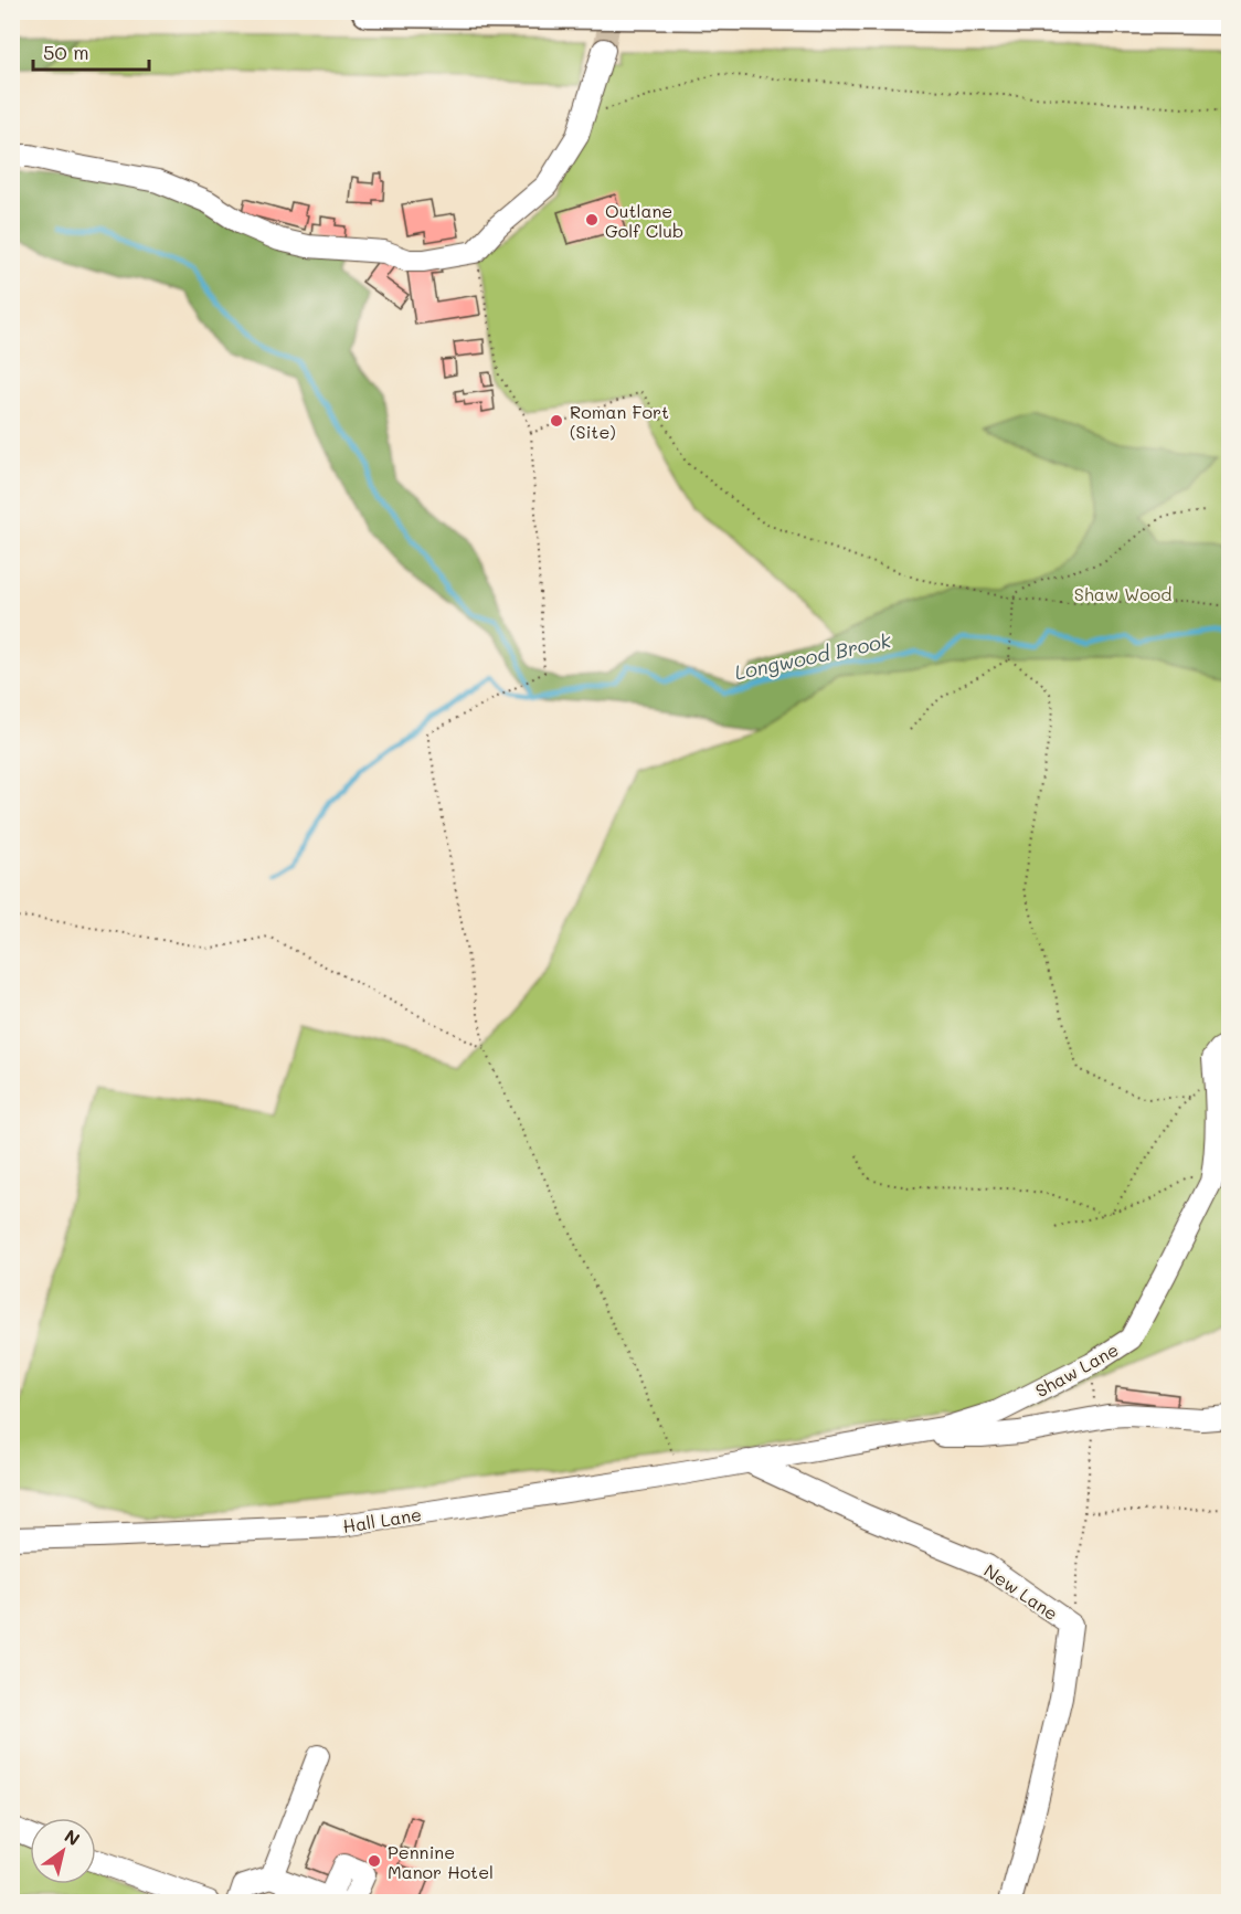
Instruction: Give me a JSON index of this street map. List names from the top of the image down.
{
  "streets": {
    "street": ["Shaw Lane", "Hall Lane", "New Lane"]
  },
  "crossings": [
    ["Shaw Lane", "Hall Lane"],
    ["Shaw Lane", "New Lane"],
    ["Hall Lane", "New Lane"]
  ],
  "water": ["Longwood Brook"],
  "parks": ["Shaw Wood"],
  "places": ["Outlane Golf Club", "Roman Fort (Site)", "Pennine Manor Hotel"],
  "scale_bar": "50 m",
  "north": "top right"
}
